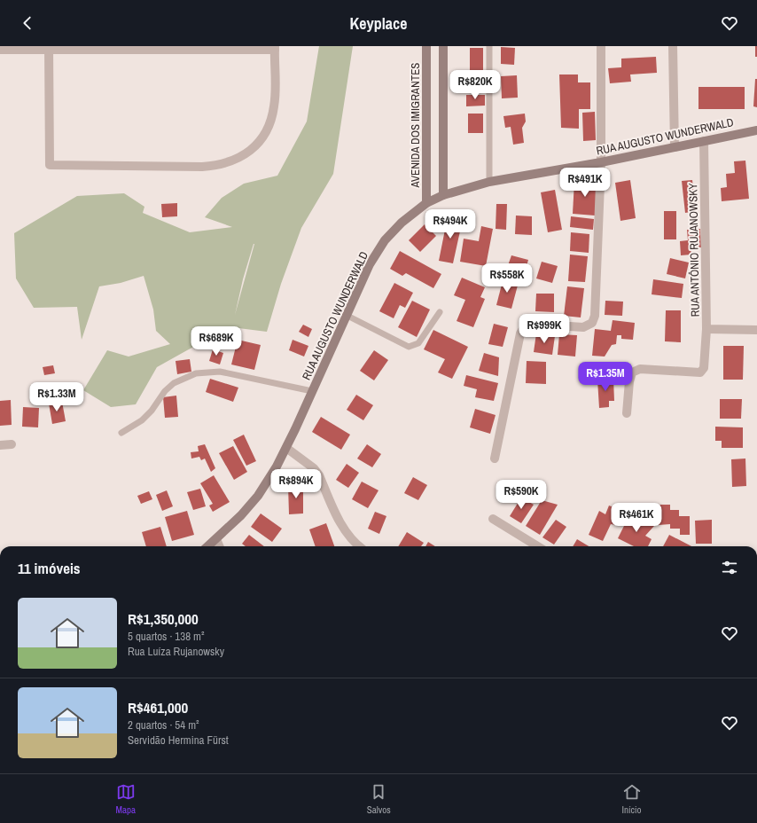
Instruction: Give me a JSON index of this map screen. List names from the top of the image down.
{
  "streets": {
    "main road": ["AVENIDA DOS IMIGRANTES", "RUA AUGUSTO WUNDERWALD"],
    "street": ["RUA ANTÔNIO RUJANOWSKY"]
  },
  "crossings": [
    ["AVENIDA DOS IMIGRANTES", "RUA AUGUSTO WUNDERWALD"],
    ["RUA AUGUSTO WUNDERWALD", "RUA ANTÔNIO RUJANOWSKY"]
  ],
  "page": {
    "header": "Keyplace",
    "price": [
      "R$820K",
      "R$491K",
      "R$494K",
      "R$558K",
      "R$999K",
      "R$689K",
      "R$1.35M",
      "R$1.33M",
      "R$894K",
      "R$590K",
      "R$461K"
    ],
    "heading": "11 imóveis",
    "list": [
      {
        "name": "R$1,350,000",
        "note": "5 quartos · 138 m² · Rua Luíza Rujanowsky"
      },
      {
        "name": "R$461,000",
        "note": "2 quartos · 54 m² · Servidão Hermina Fürst"
      }
    ],
    "tabs": ["Mapa", "Salvos", "Início"]
  }
}
